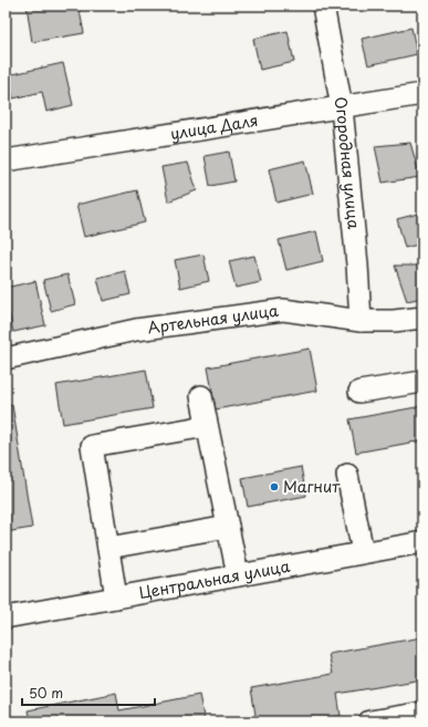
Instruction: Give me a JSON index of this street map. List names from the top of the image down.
{
  "streets": {
    "street": [
      "улица Даля",
      "Огородная улица",
      "Артельная улица",
      "Центральная улица"
    ]
  },
  "crossings": [
    ["улица Даля", "Огородная улица"],
    ["Огородная улица", "Артельная улица"]
  ],
  "places": ["Магнит"],
  "scale_bar": "50 m"
}
